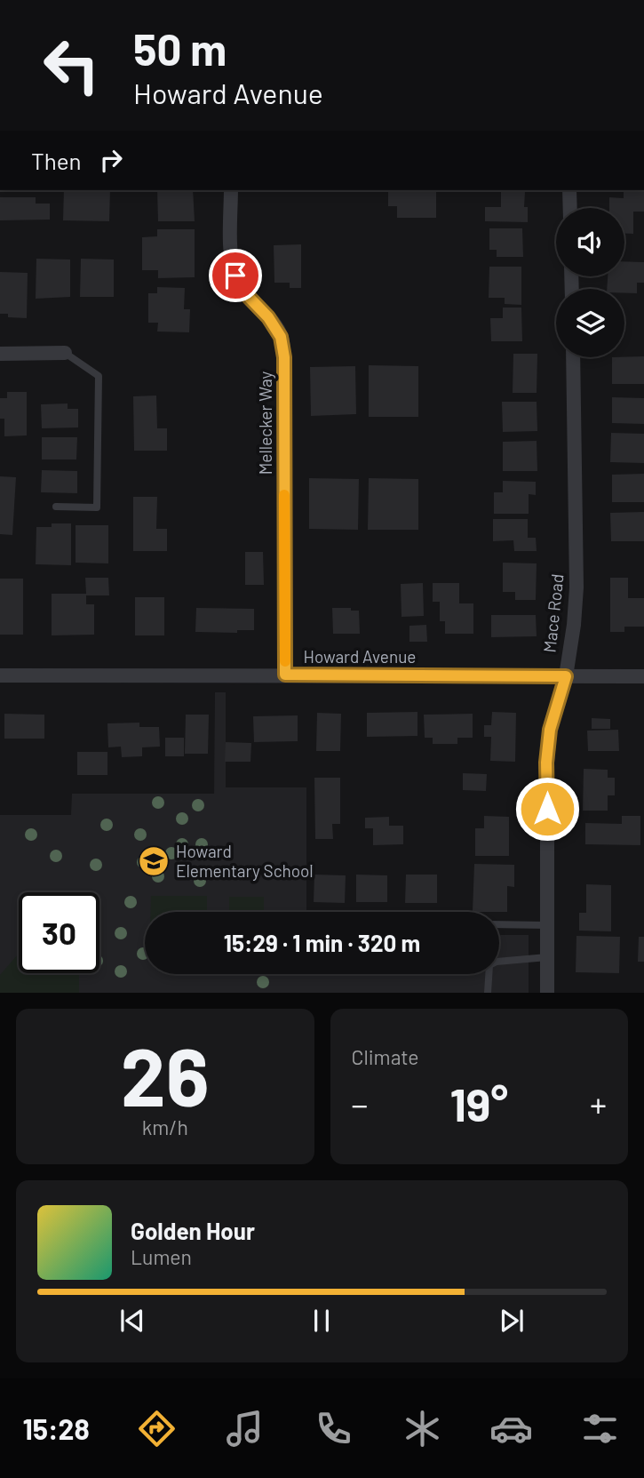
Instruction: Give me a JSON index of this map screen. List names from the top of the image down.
{
  "streets": {
    "street": ["Mellecker Way", "Mace Road", "Howard Avenue"]
  },
  "crossings": [
    ["Mellecker Way", "Howard Avenue"],
    ["Mace Road", "Howard Avenue"]
  ],
  "places": {
    "school or university": ["Howard Elementary School"]
  },
  "page": {
    "turn": ["50 m", "Howard Avenue"],
    "then": "Then",
    "limit": "30",
    "trip": "15:29 · 1 min · 320 m",
    "tile": [
      ["26", "km/h"],
      "Climate"
    ],
    "heat": ["−", "19°", "+"],
    "song": ["Golden Hour", "Lumen"],
    "tabs": "15:28"
  }
}
